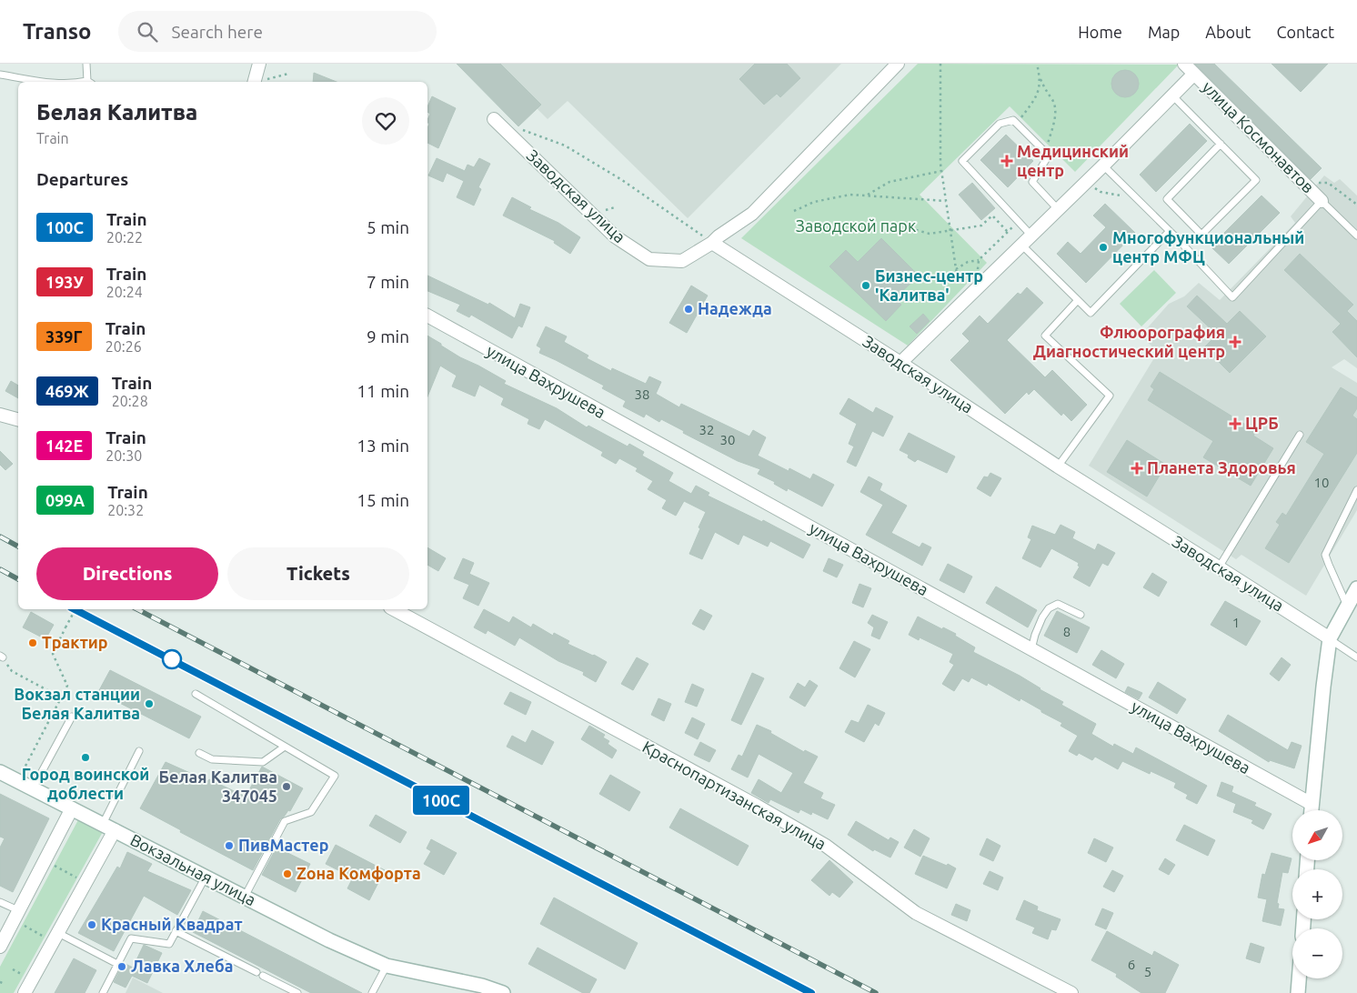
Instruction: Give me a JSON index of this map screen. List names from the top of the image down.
{
  "streets": {
    "main road": ["Вокзальная улица"],
    "street": [
      "улица Космонавтов",
      "Заводская улица",
      "улица Вахрушева",
      "Краснопартизанская улица"
    ]
  },
  "crossings": [
    ["улица Космонавтов", "Заводская улица"]
  ],
  "parks": ["Заводской парк"],
  "places": {
    "health": [
      "Медицинский центр",
      "Флюорография Диагностический центр",
      "ЦРБ",
      "Планета Здоровья"
    ],
    "other": [
      "Многофункциональный центр МФЦ",
      "Бизнес-центр 'Калитва'",
      "Надежда",
      "Трактир",
      "Вокзал станции Белая Калитва",
      "Город воинской доблести",
      "Белая Калитва 347045",
      "ПивМастер",
      "Zона Комфорта",
      "Красный Квадрат",
      "Лавка Хлеба"
    ]
  },
  "house_numbers": [
    "38",
    "32",
    "30",
    "10",
    "1",
    "8",
    "6",
    "5"
  ],
  "north": "bottom left",
  "page": {
    "header": "Transo",
    "search": "Search here",
    "nav": [
      "Home",
      "Map",
      "About",
      "Contact"
    ],
    "on_map": "100C",
    "heading": [
      ["Белая Калитва", "Train"],
      "Departures"
    ],
    "list": [
      {
        "mark": "100C",
        "name": "Train",
        "note": "20:22",
        "value": "5 min"
      },
      {
        "mark": "193У",
        "name": "Train",
        "note": "20:24",
        "value": "7 min"
      },
      {
        "mark": "339Г",
        "name": "Train",
        "note": "20:26",
        "value": "9 min"
      },
      {
        "mark": "469Ж",
        "name": "Train",
        "note": "20:28",
        "value": "11 min"
      },
      {
        "mark": "142Е",
        "name": "Train",
        "note": "20:30",
        "value": "13 min"
      },
      {
        "mark": "099А",
        "name": "Train",
        "note": "20:32",
        "value": "15 min"
      }
    ],
    "buttons": ["Directions", "Tickets"],
    "map_buttons": ["+", "−"]
  }
}
